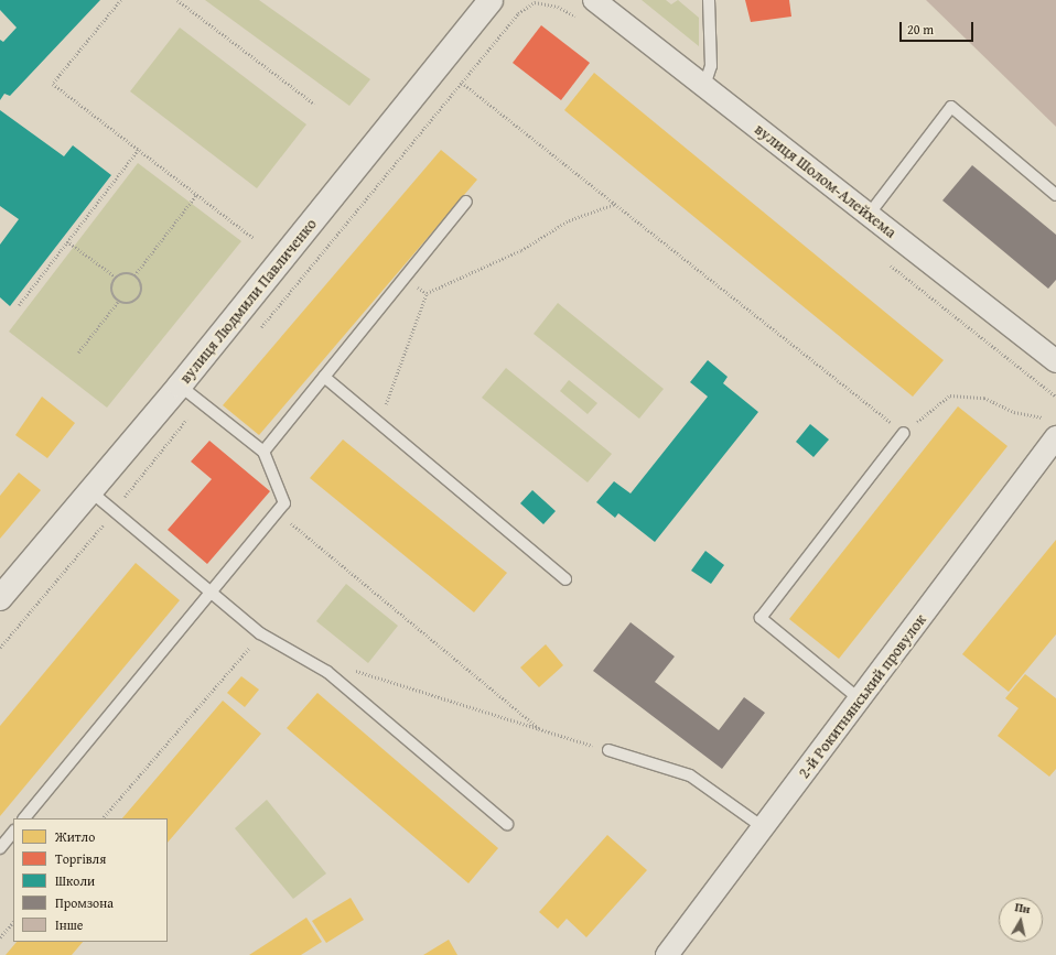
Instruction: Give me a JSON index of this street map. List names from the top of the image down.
{
  "streets": {
    "main road": ["вулиця Людмили Павличенко"],
    "street": ["вулиця Шолом-Алейхема", "2-й Рокитнянський провулок"]
  },
  "legend": [
    "Житло",
    "Торгівля",
    "Школи",
    "Промзона",
    "Інше"
  ],
  "scale_bar": "20 m",
  "north": "top"
}
